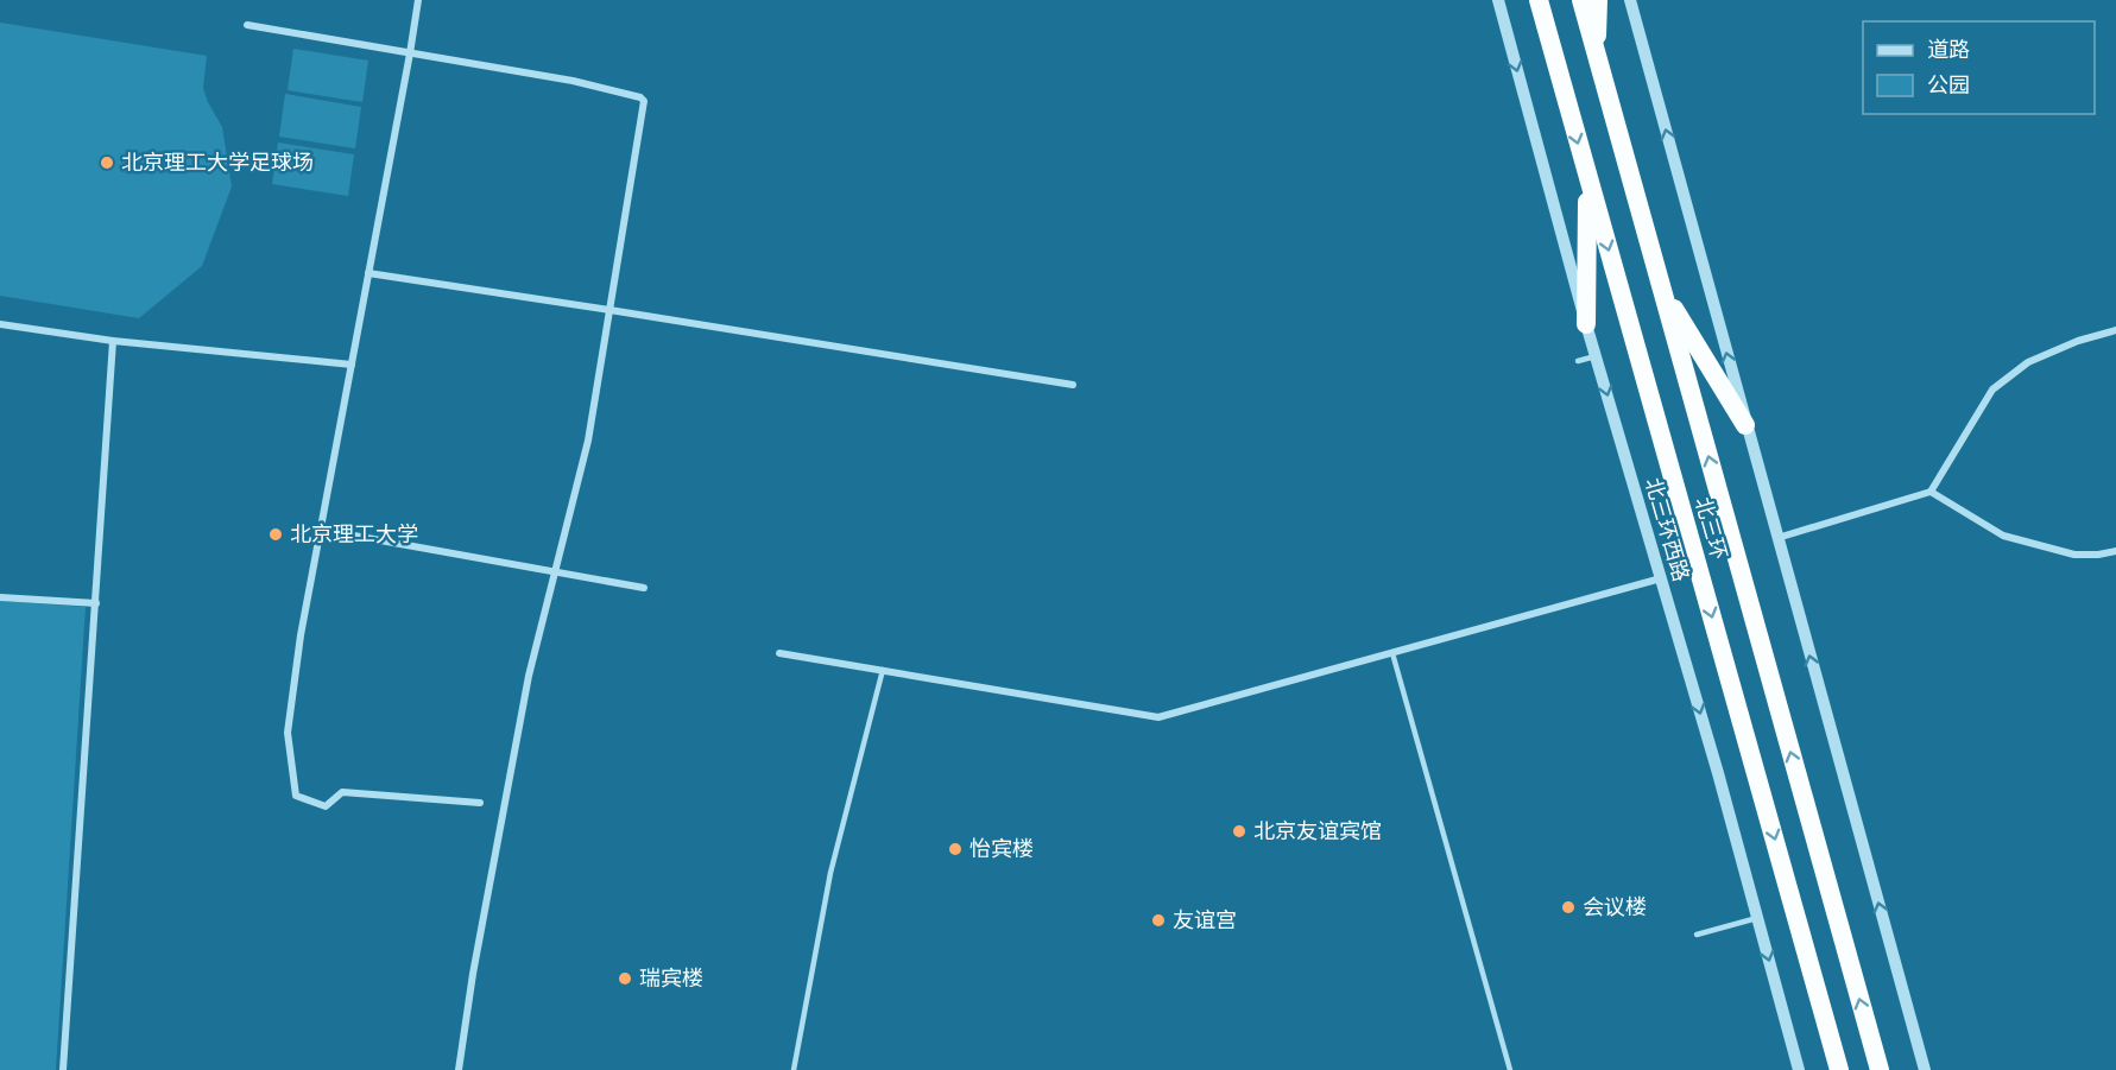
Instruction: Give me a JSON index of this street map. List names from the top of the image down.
{
  "streets": {
    "highway": ["北三环"],
    "street": ["北三环西路"]
  },
  "one_way": ["北三环西路"],
  "places": [
    "北京理工大学足球场",
    "北京理工大学",
    "北京友谊宾馆",
    "怡宾楼",
    "会议楼",
    "友谊宫",
    "瑞宾楼"
  ],
  "legend": ["道路", "公园"]
}
